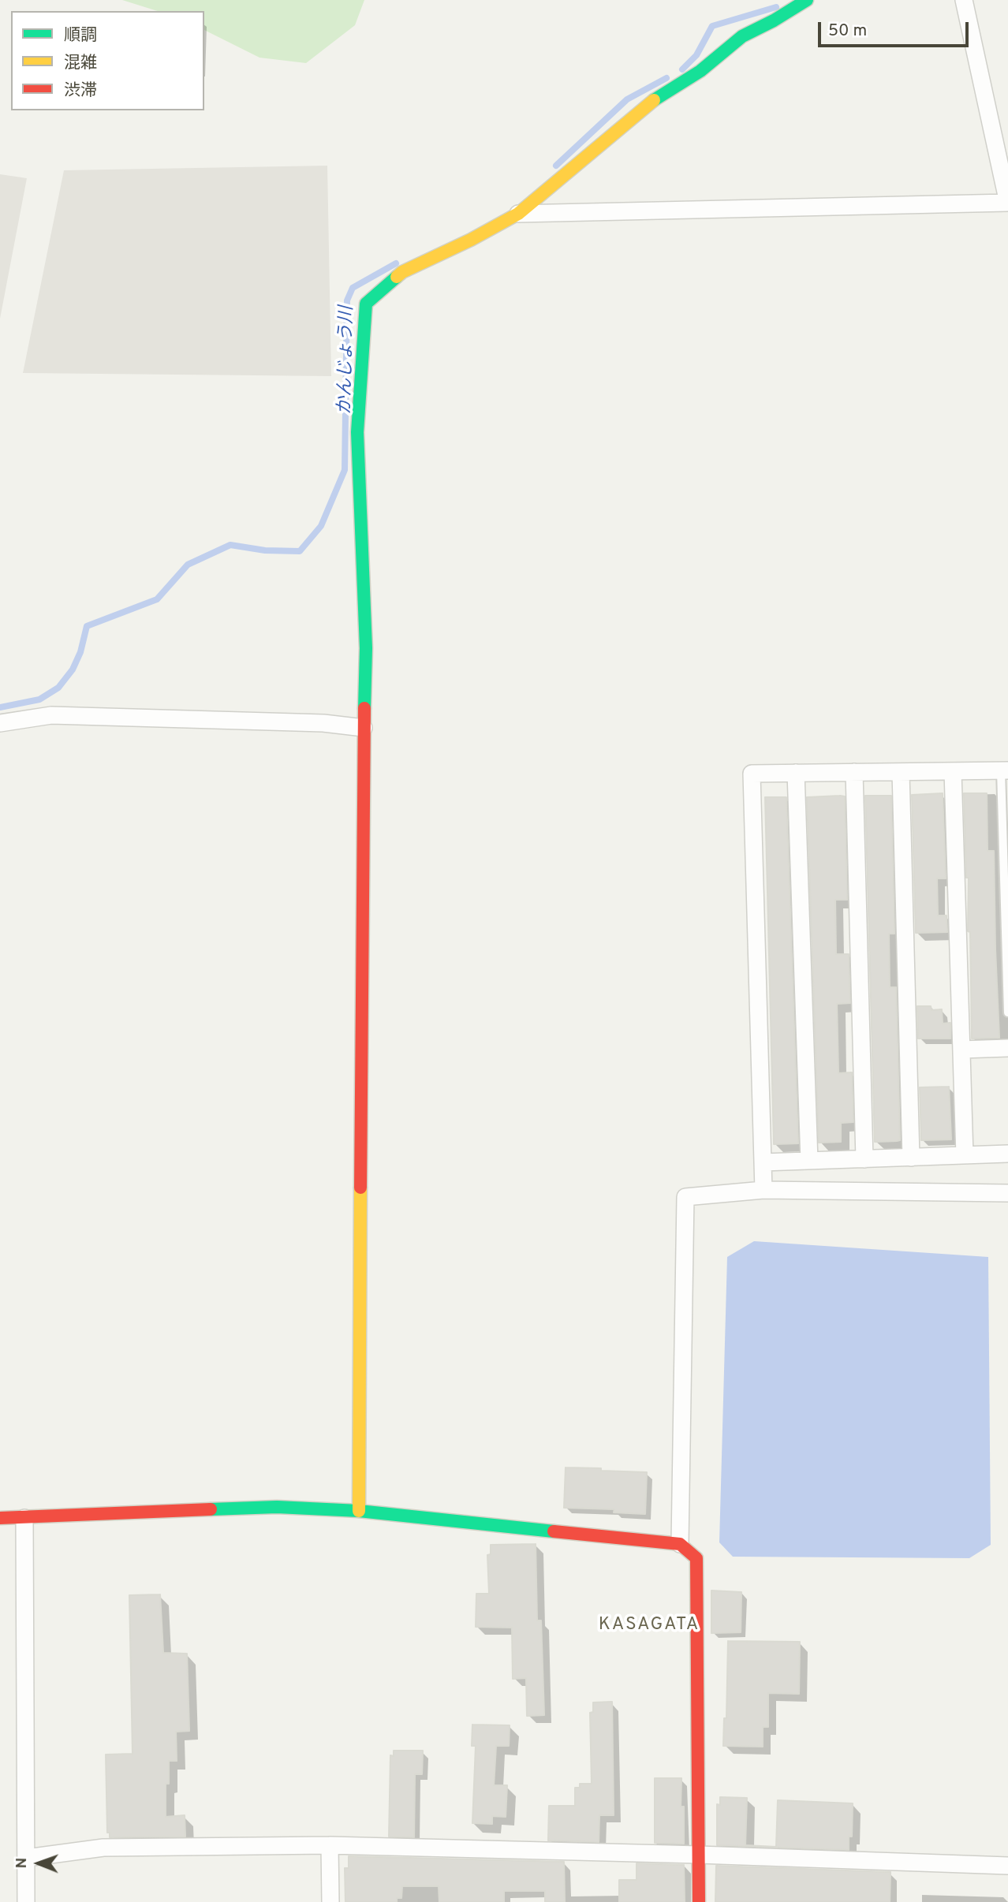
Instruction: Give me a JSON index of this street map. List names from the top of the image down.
{
  "districts": ["KASAGATA"],
  "water": ["かんじょう川"],
  "legend": ["順調", "混雑", "渋滞"],
  "scale_bar": "50 m",
  "north": "left"
}
